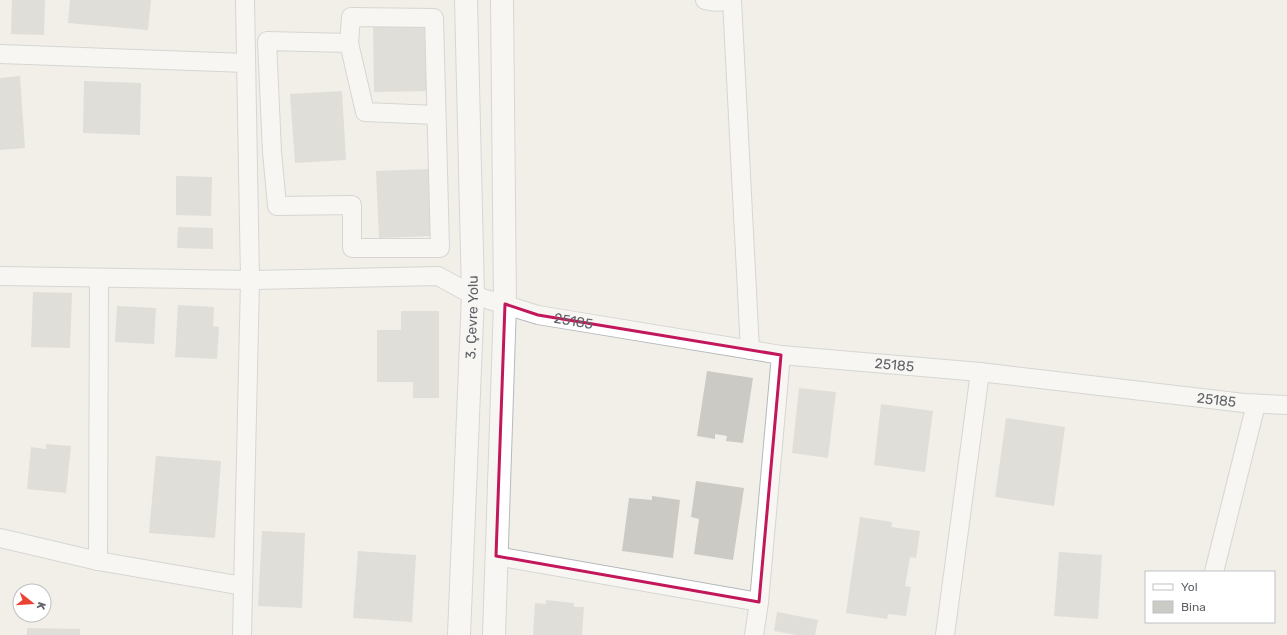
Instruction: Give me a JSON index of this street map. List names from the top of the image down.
{
  "streets": {
    "main road": ["3. Çevre Yolu"],
    "street": ["25185"]
  },
  "crossings": [
    ["3. Çevre Yolu", "25185"]
  ],
  "legend": ["Yol", "Bina"],
  "north": "right"
}
